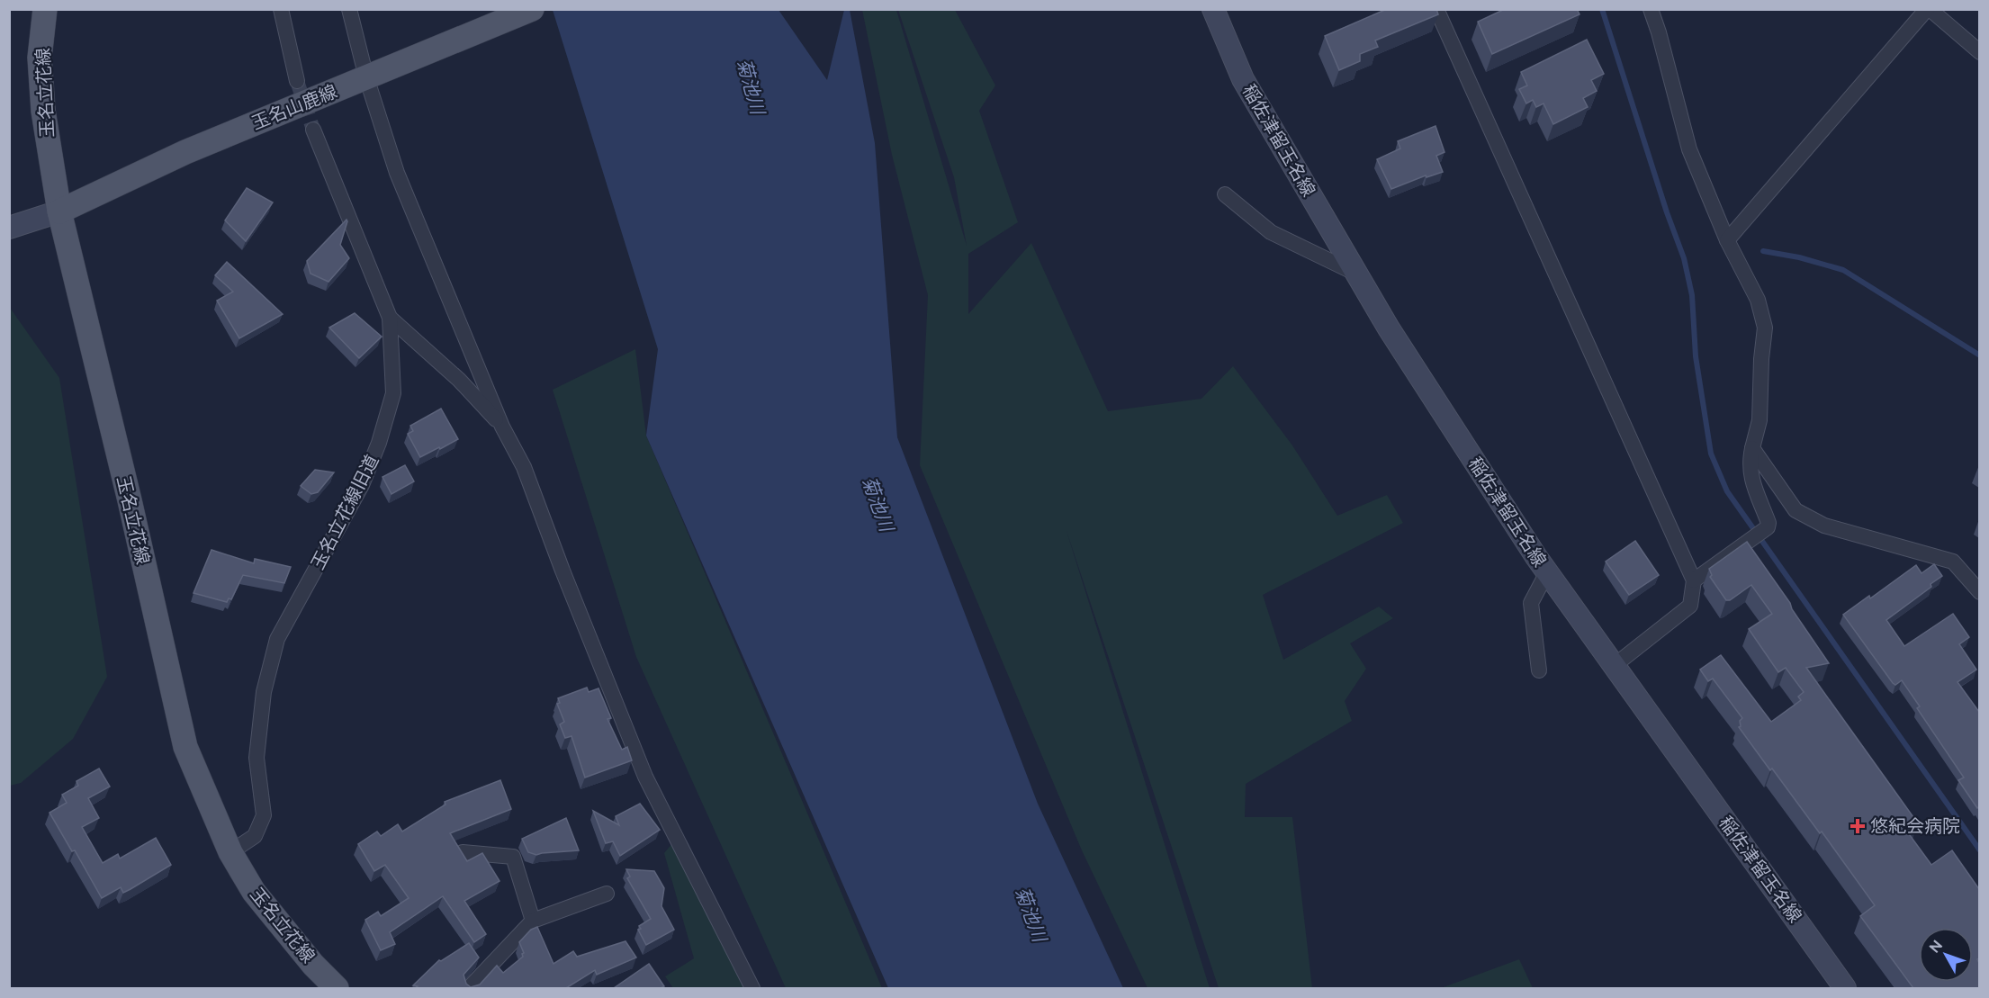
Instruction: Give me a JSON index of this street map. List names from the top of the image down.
{
  "streets": {
    "main road": ["玉名立花線", "玉名山鹿線", "稲佐津留玉名線"],
    "street": ["玉名立花線旧道"]
  },
  "crossings": [
    ["玉名立花線", "玉名山鹿線"],
    ["玉名立花線", "玉名立花線旧道"]
  ],
  "water": ["菊池川"],
  "places": {
    "health": ["悠紀会病院"]
  },
  "north": "top left"
}
